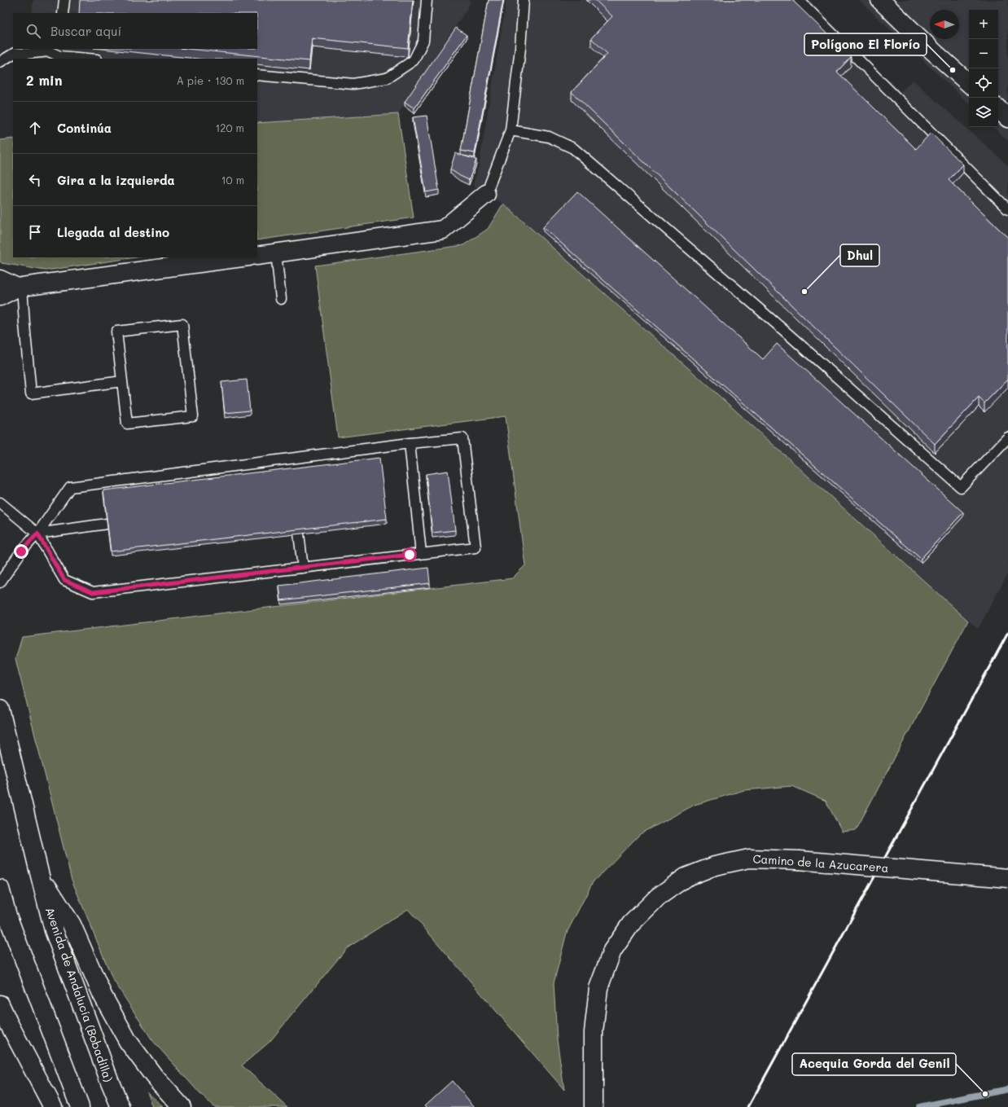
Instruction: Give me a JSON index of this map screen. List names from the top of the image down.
{
  "streets": {
    "main road": ["Camino de la Azucarera", "Avenida de Andalucía (Bobadilla)"]
  },
  "places": ["Polígono El Florío", "Dhul", "Acequia Gorda del Genil"],
  "north": "left",
  "page": {
    "map_buttons": ["+", "−"],
    "search": "Buscar aquí",
    "heading": ["2 min", "A pie · 130 m"],
    "list": [
      ["Continúa", "120 m"],
      ["Gira a la izquierda", "10 m"],
      "Llegada al destino"
    ]
  }
}
